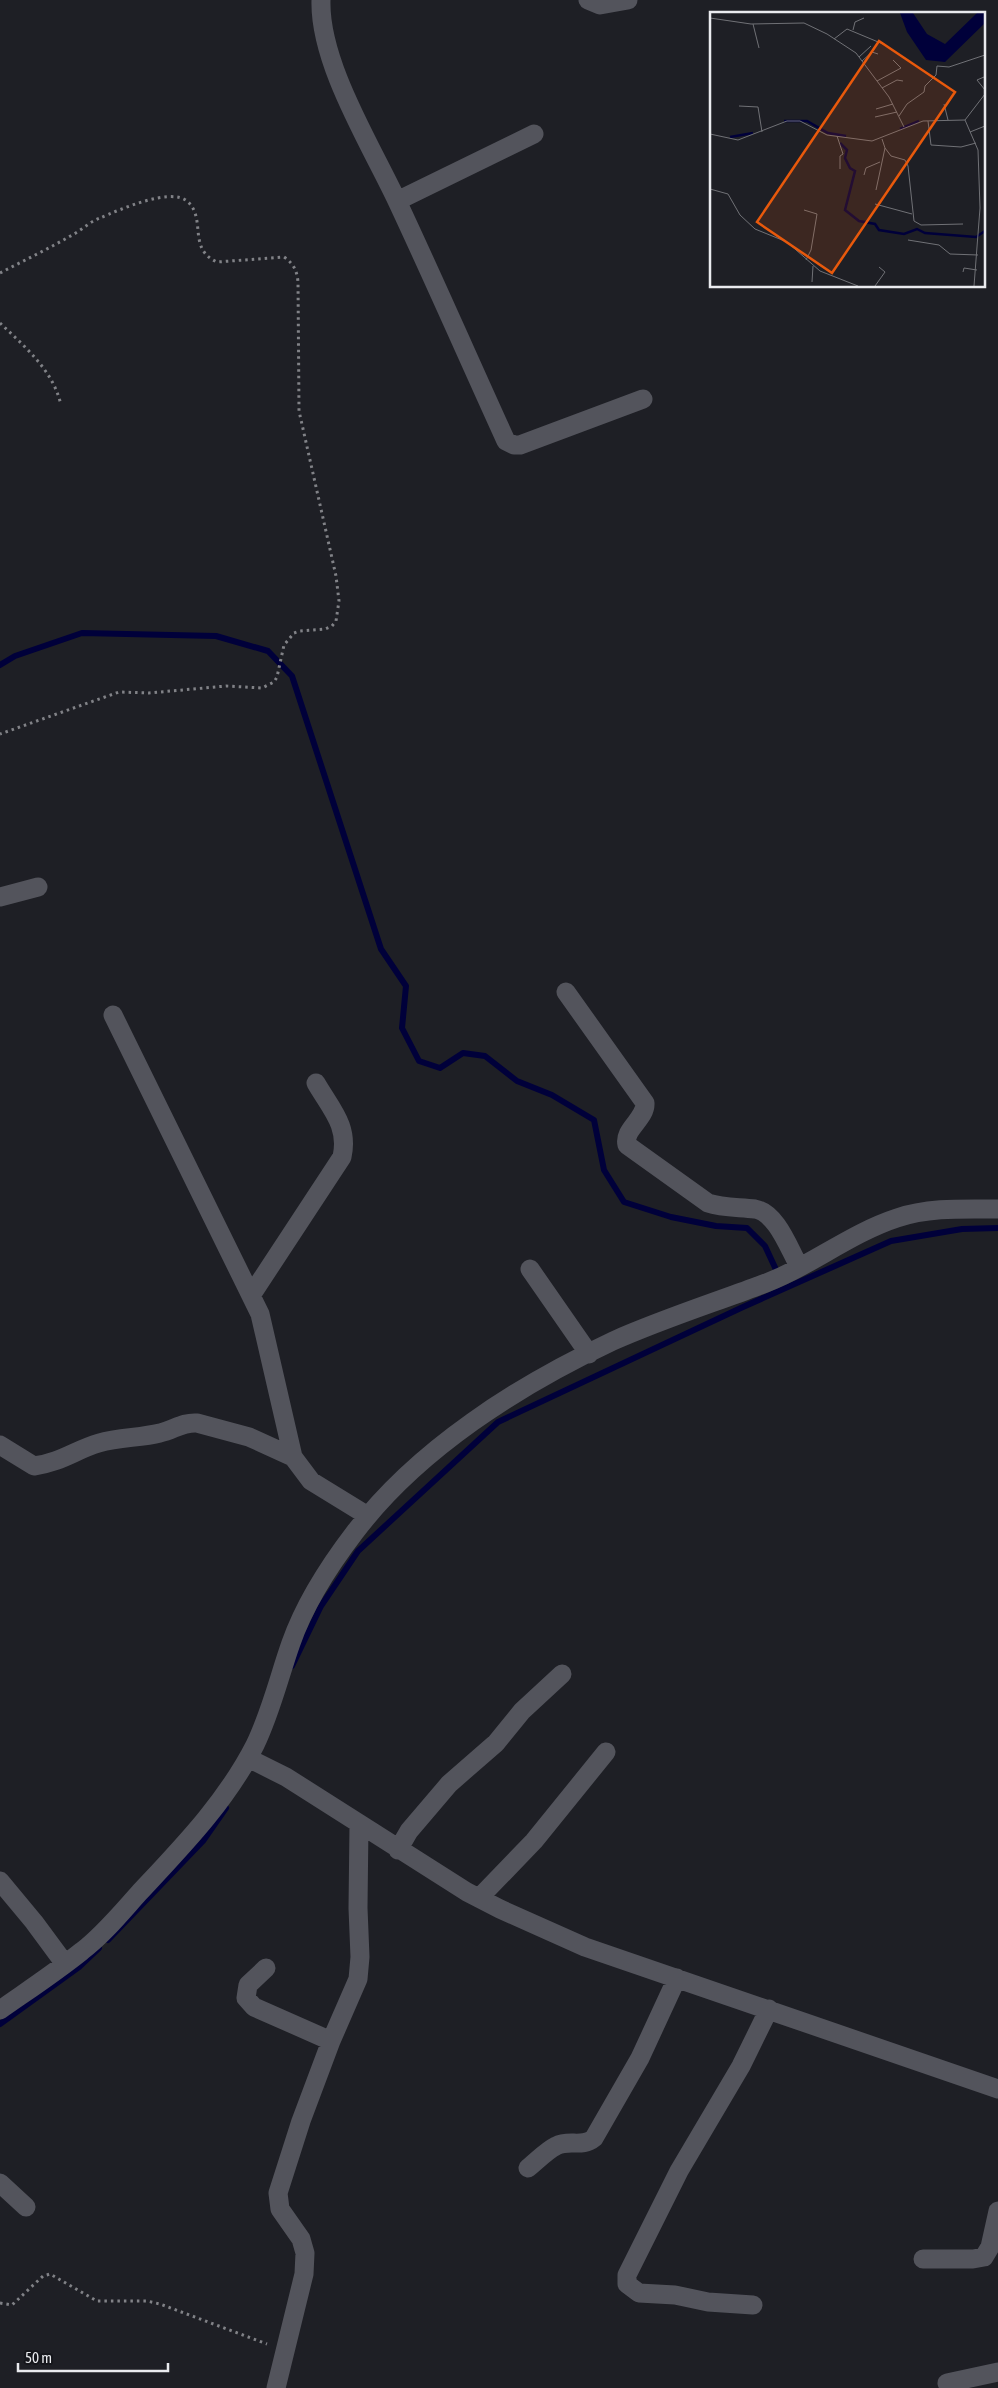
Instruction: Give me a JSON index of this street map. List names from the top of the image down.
{
  "scale_bar": "50 m"
}
